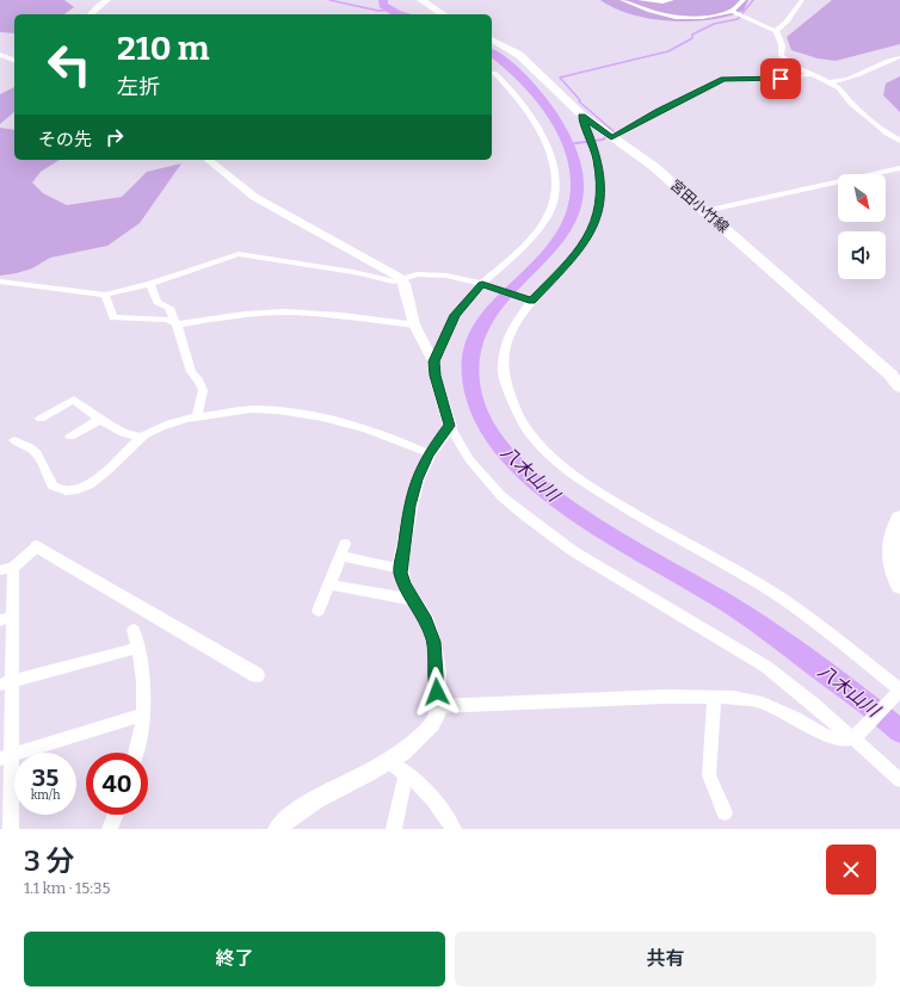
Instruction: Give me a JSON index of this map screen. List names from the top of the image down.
{
  "streets": {
    "main road": ["宮田小竹線"]
  },
  "water": ["八木山川"],
  "north": "bottom right",
  "page": {
    "turn": ["210 m", "左折"],
    "then": "その先",
    "speed": "35 km/h",
    "limit": "40",
    "heading": ["3 分", "1.1 km · 15:35"],
    "buttons": ["終了", "共有"]
  }
}
